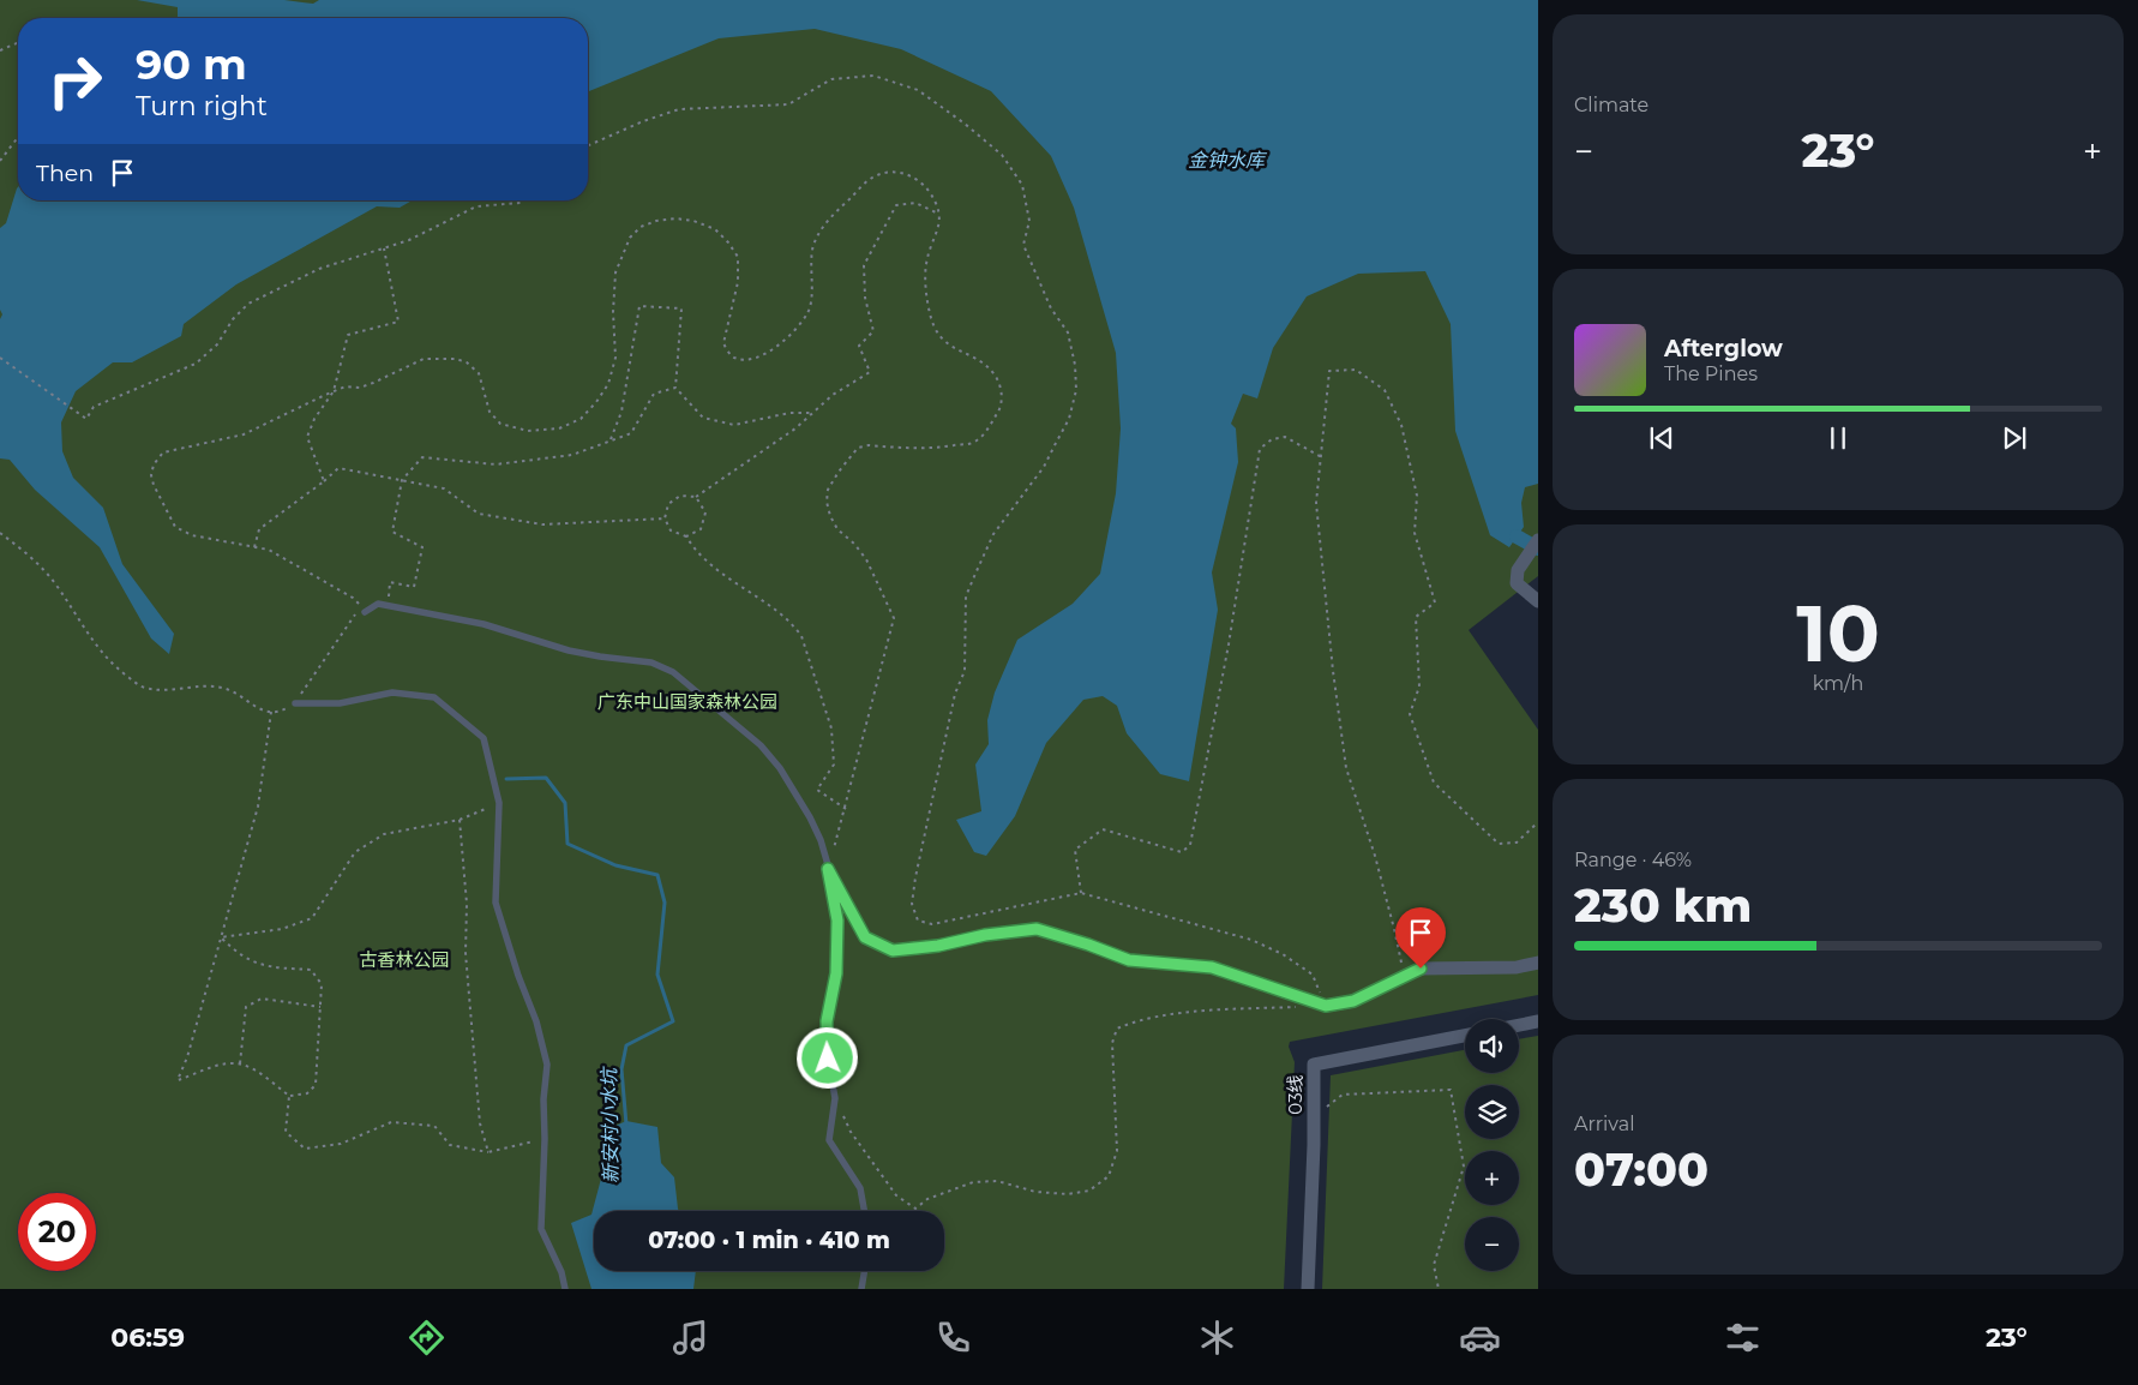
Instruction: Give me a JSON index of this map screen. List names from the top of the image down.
{
  "streets": {
    "street": ["03线"]
  },
  "water": ["金钟水库", "新安村小水坑"],
  "parks": ["广东中山国家森林公园", "古香林公园"],
  "page": {
    "tile": [
      "Climate",
      ["10", "km/h"],
      ["Range · 46%", "230 km"],
      ["Arrival", "07:00"]
    ],
    "turn": ["90 m", "Turn right"],
    "heat": ["−", "23°", "+"],
    "then": "Then",
    "song": ["Afterglow", "The Pines"],
    "map_buttons": ["+", "−"],
    "limit": "20",
    "trip": "07:00 · 1 min · 410 m",
    "tabs": ["06:59", "23°"]
  }
}
